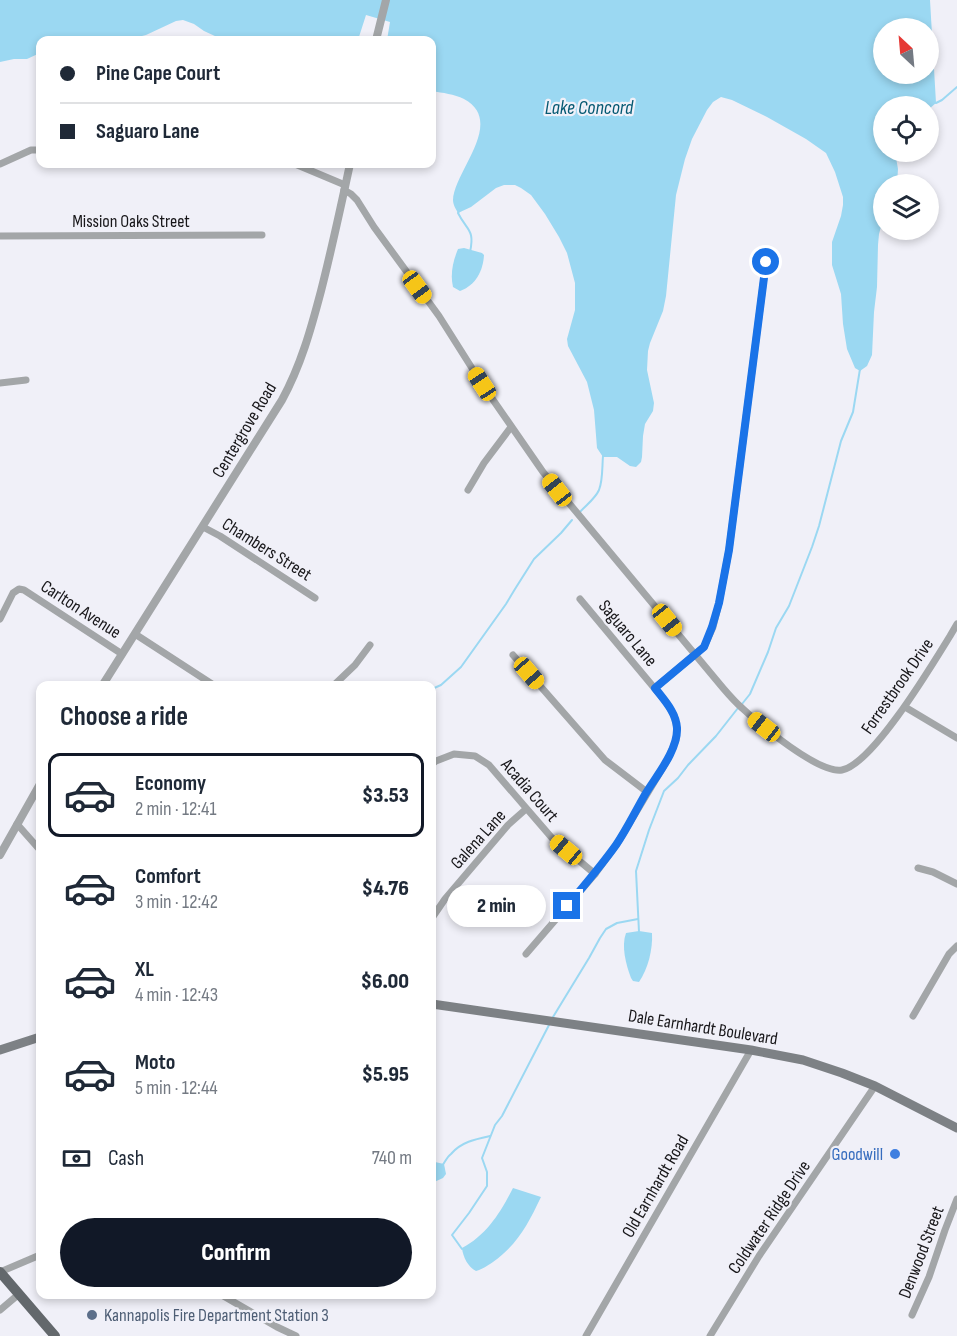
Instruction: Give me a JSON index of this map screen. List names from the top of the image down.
{
  "streets": {
    "main road": ["Dale Earnhardt Boulevard"],
    "street": [
      "Mission Oaks Street",
      "Centergrove Road",
      "Chambers Street",
      "Carlton Avenue",
      "Saguaro Lane",
      "Forrestbrook Drive",
      "Acadia Court",
      "Galena Lane",
      "Old Earnhardt Road",
      "Coldwater Ridge Drive",
      "Denwood Street"
    ]
  },
  "crossings": [
    ["Centergrove Road", "Chambers Street"],
    ["Centergrove Road", "Carlton Avenue"],
    ["Centergrove Road", "Forrestbrook Drive"],
    ["Saguaro Lane", "Acadia Court"],
    ["Acadia Court", "Galena Lane"],
    ["Dale Earnhardt Boulevard", "Old Earnhardt Road"],
    ["Dale Earnhardt Boulevard", "Coldwater Ridge Drive"]
  ],
  "water": ["Lake Concord"],
  "places": ["Goodwill", "Kannapolis Fire Department Station 3"],
  "north": "top left",
  "page": {
    "banner": ["Pine Cape Court", "Saguaro Lane"],
    "heading": "Choose a ride",
    "list": [
      {
        "name": "Economy",
        "note": "2 min · 12:41",
        "value": "$3.53"
      },
      {
        "name": "Comfort",
        "note": "3 min · 12:42",
        "value": "$4.76"
      },
      {
        "name": "XL",
        "note": "4 min · 12:43",
        "value": "$6.00"
      },
      {
        "name": "Moto",
        "note": "5 min · 12:44",
        "value": "$5.95"
      }
    ],
    "bubble": "2 min",
    "pay": ["Cash", "740 m"],
    "buttons": "Confirm"
  }
}
